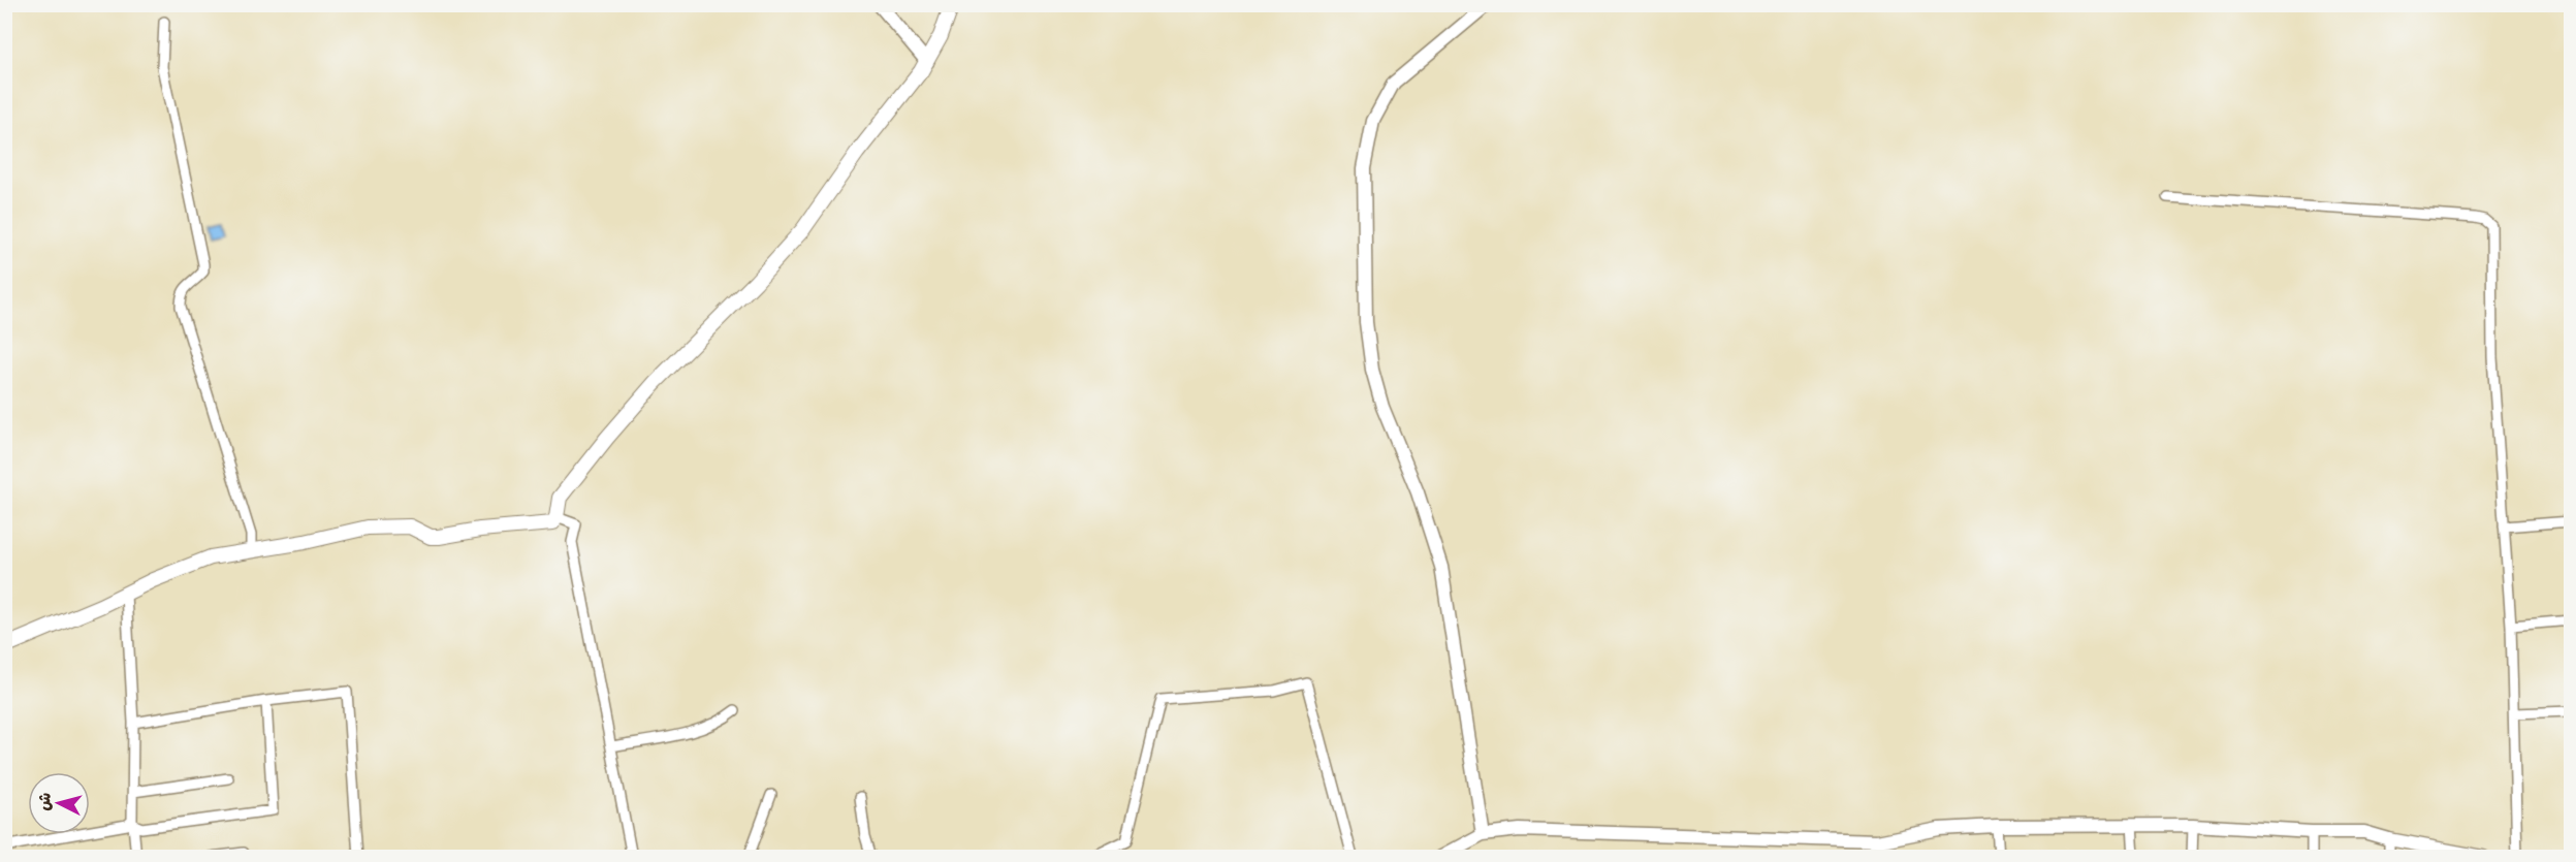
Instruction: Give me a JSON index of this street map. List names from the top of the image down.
{
  "north": "left"
}
